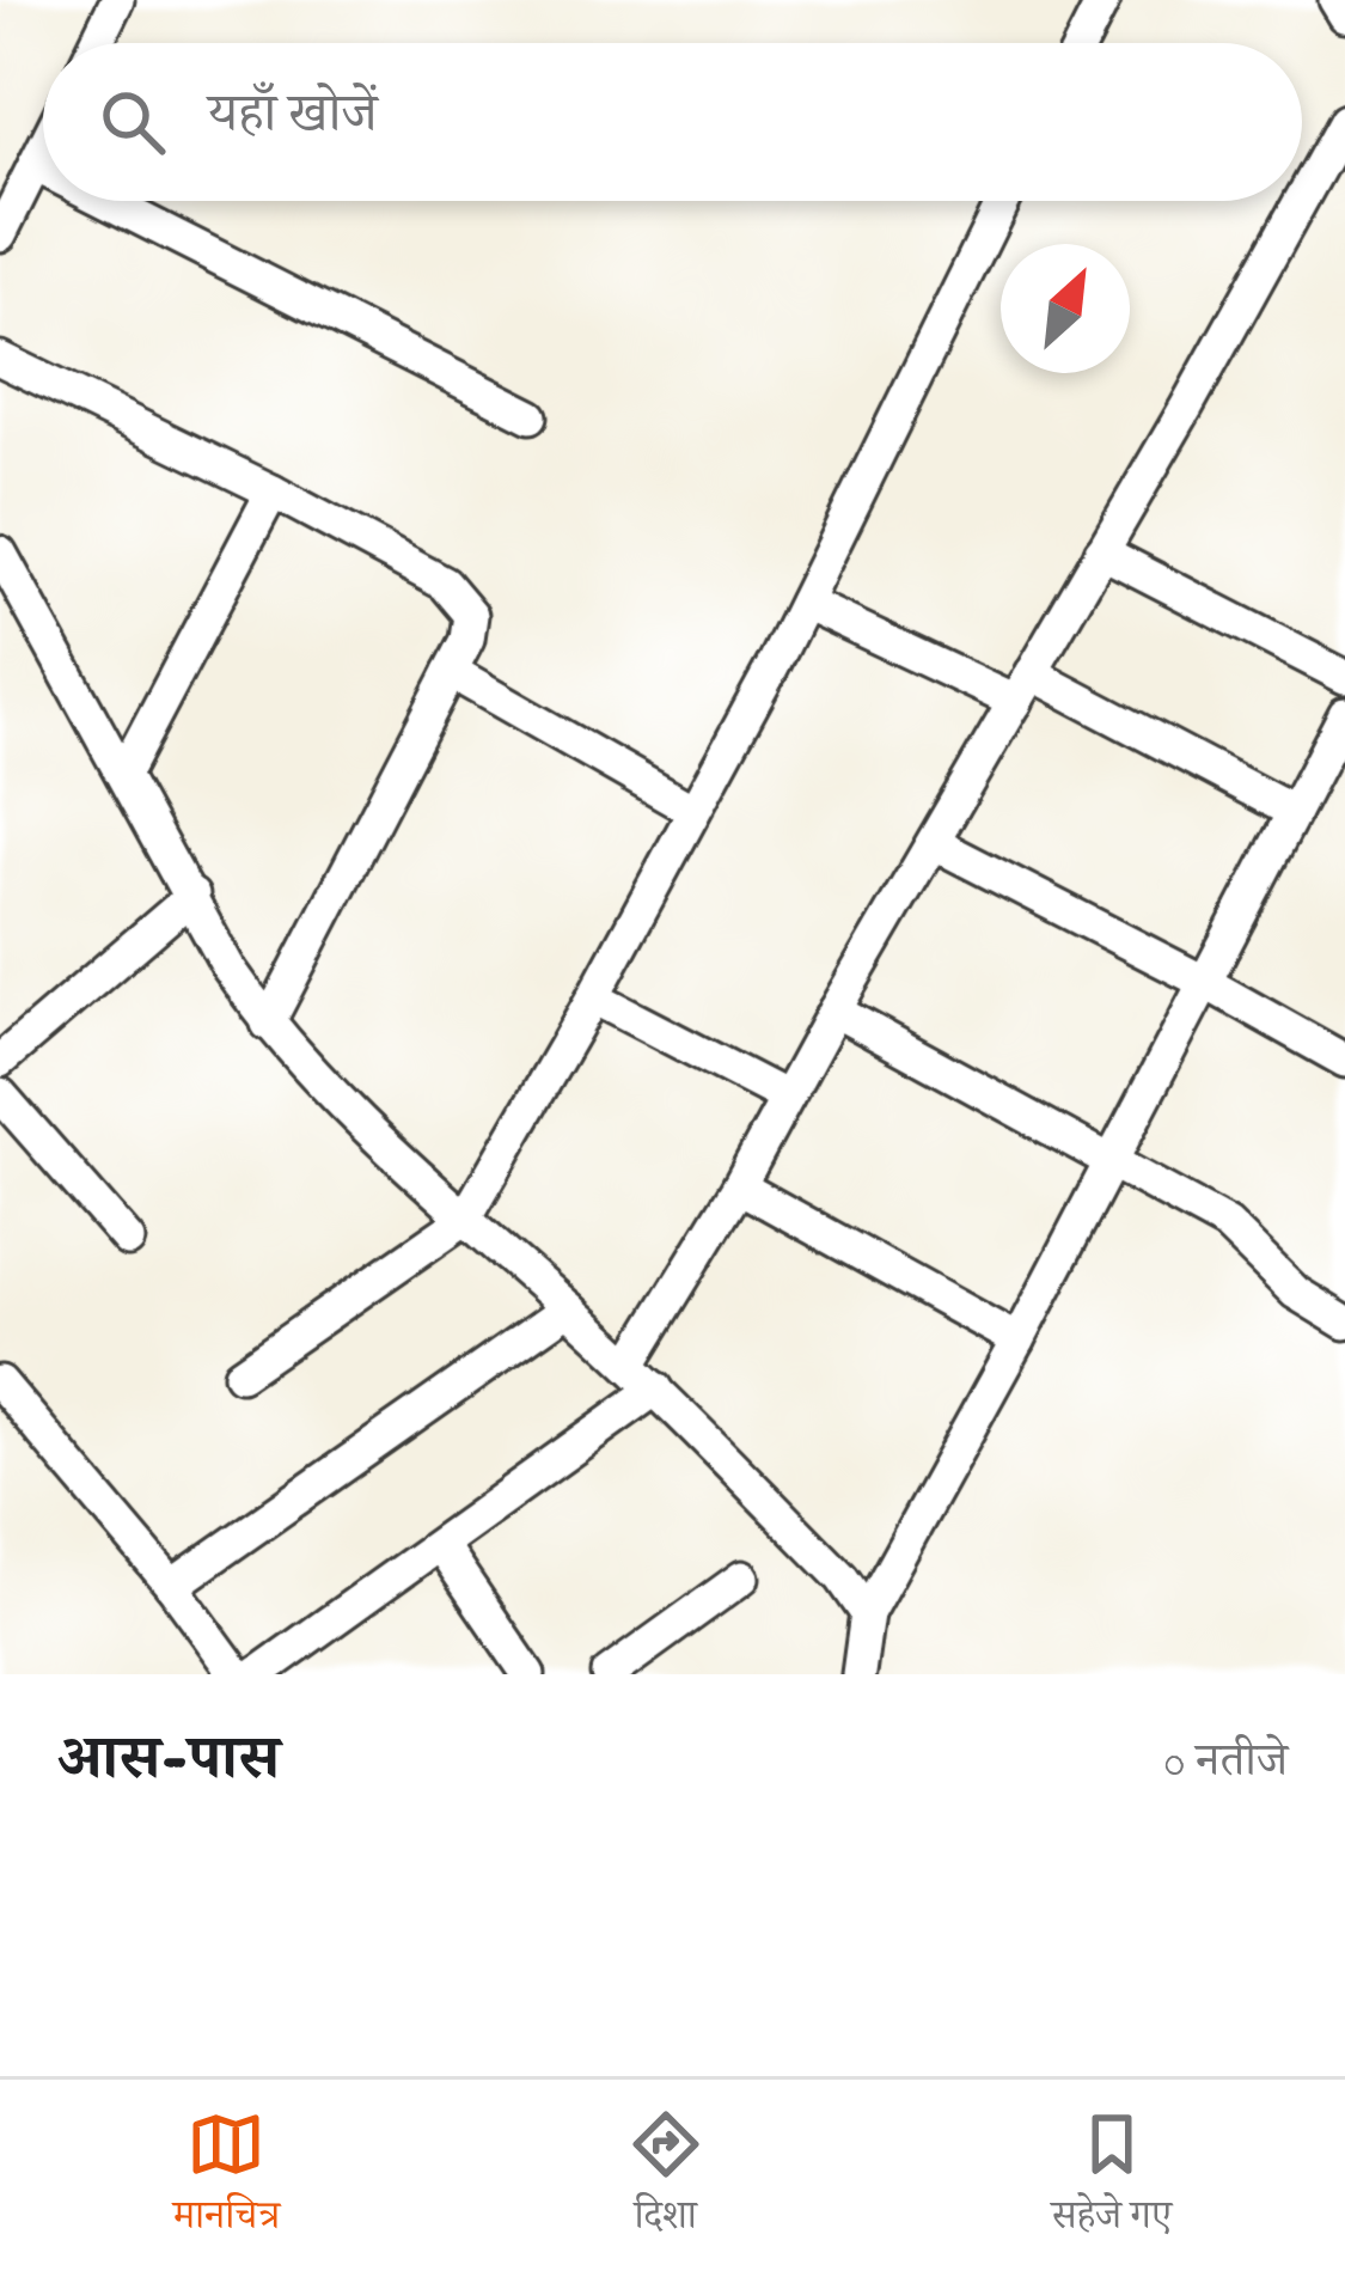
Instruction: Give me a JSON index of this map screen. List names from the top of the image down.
{
  "north": "top right",
  "page": {
    "search": "यहाँ खोजें",
    "heading": ["आस-पास", "0 नतीजे"],
    "nav": ["मानचित्र", "दिशा", "सहेजे गए"]
  }
}
